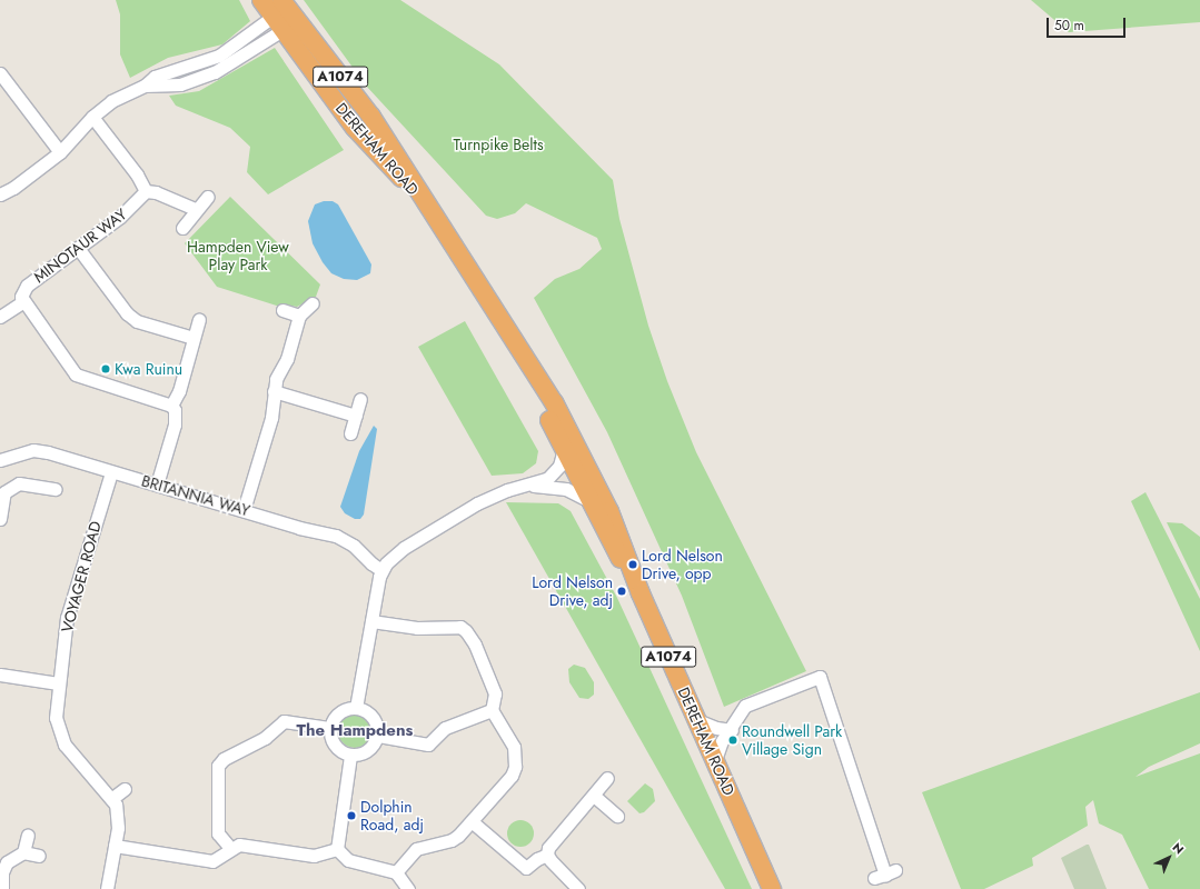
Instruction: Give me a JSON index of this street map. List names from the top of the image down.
{
  "streets": {
    "highway": ["A1074", "DEREHAM ROAD"],
    "street": ["MINOTAUR WAY", "BRITANNIA WAY", "VOYAGER ROAD"]
  },
  "crossings": [
    ["BRITANNIA WAY", "VOYAGER ROAD"]
  ],
  "districts": ["The Hampdens"],
  "parks": ["Turnpike Belts", "Hampden View Play Park"],
  "places": [
    "Kwa Ruinu",
    "Lord Nelson Drive, opp",
    "Lord Nelson Drive, adj",
    "Roundwell Park Village Sign",
    "Dolphin Road, adj"
  ],
  "scale_bar": "50 m",
  "north": "top right"
}
